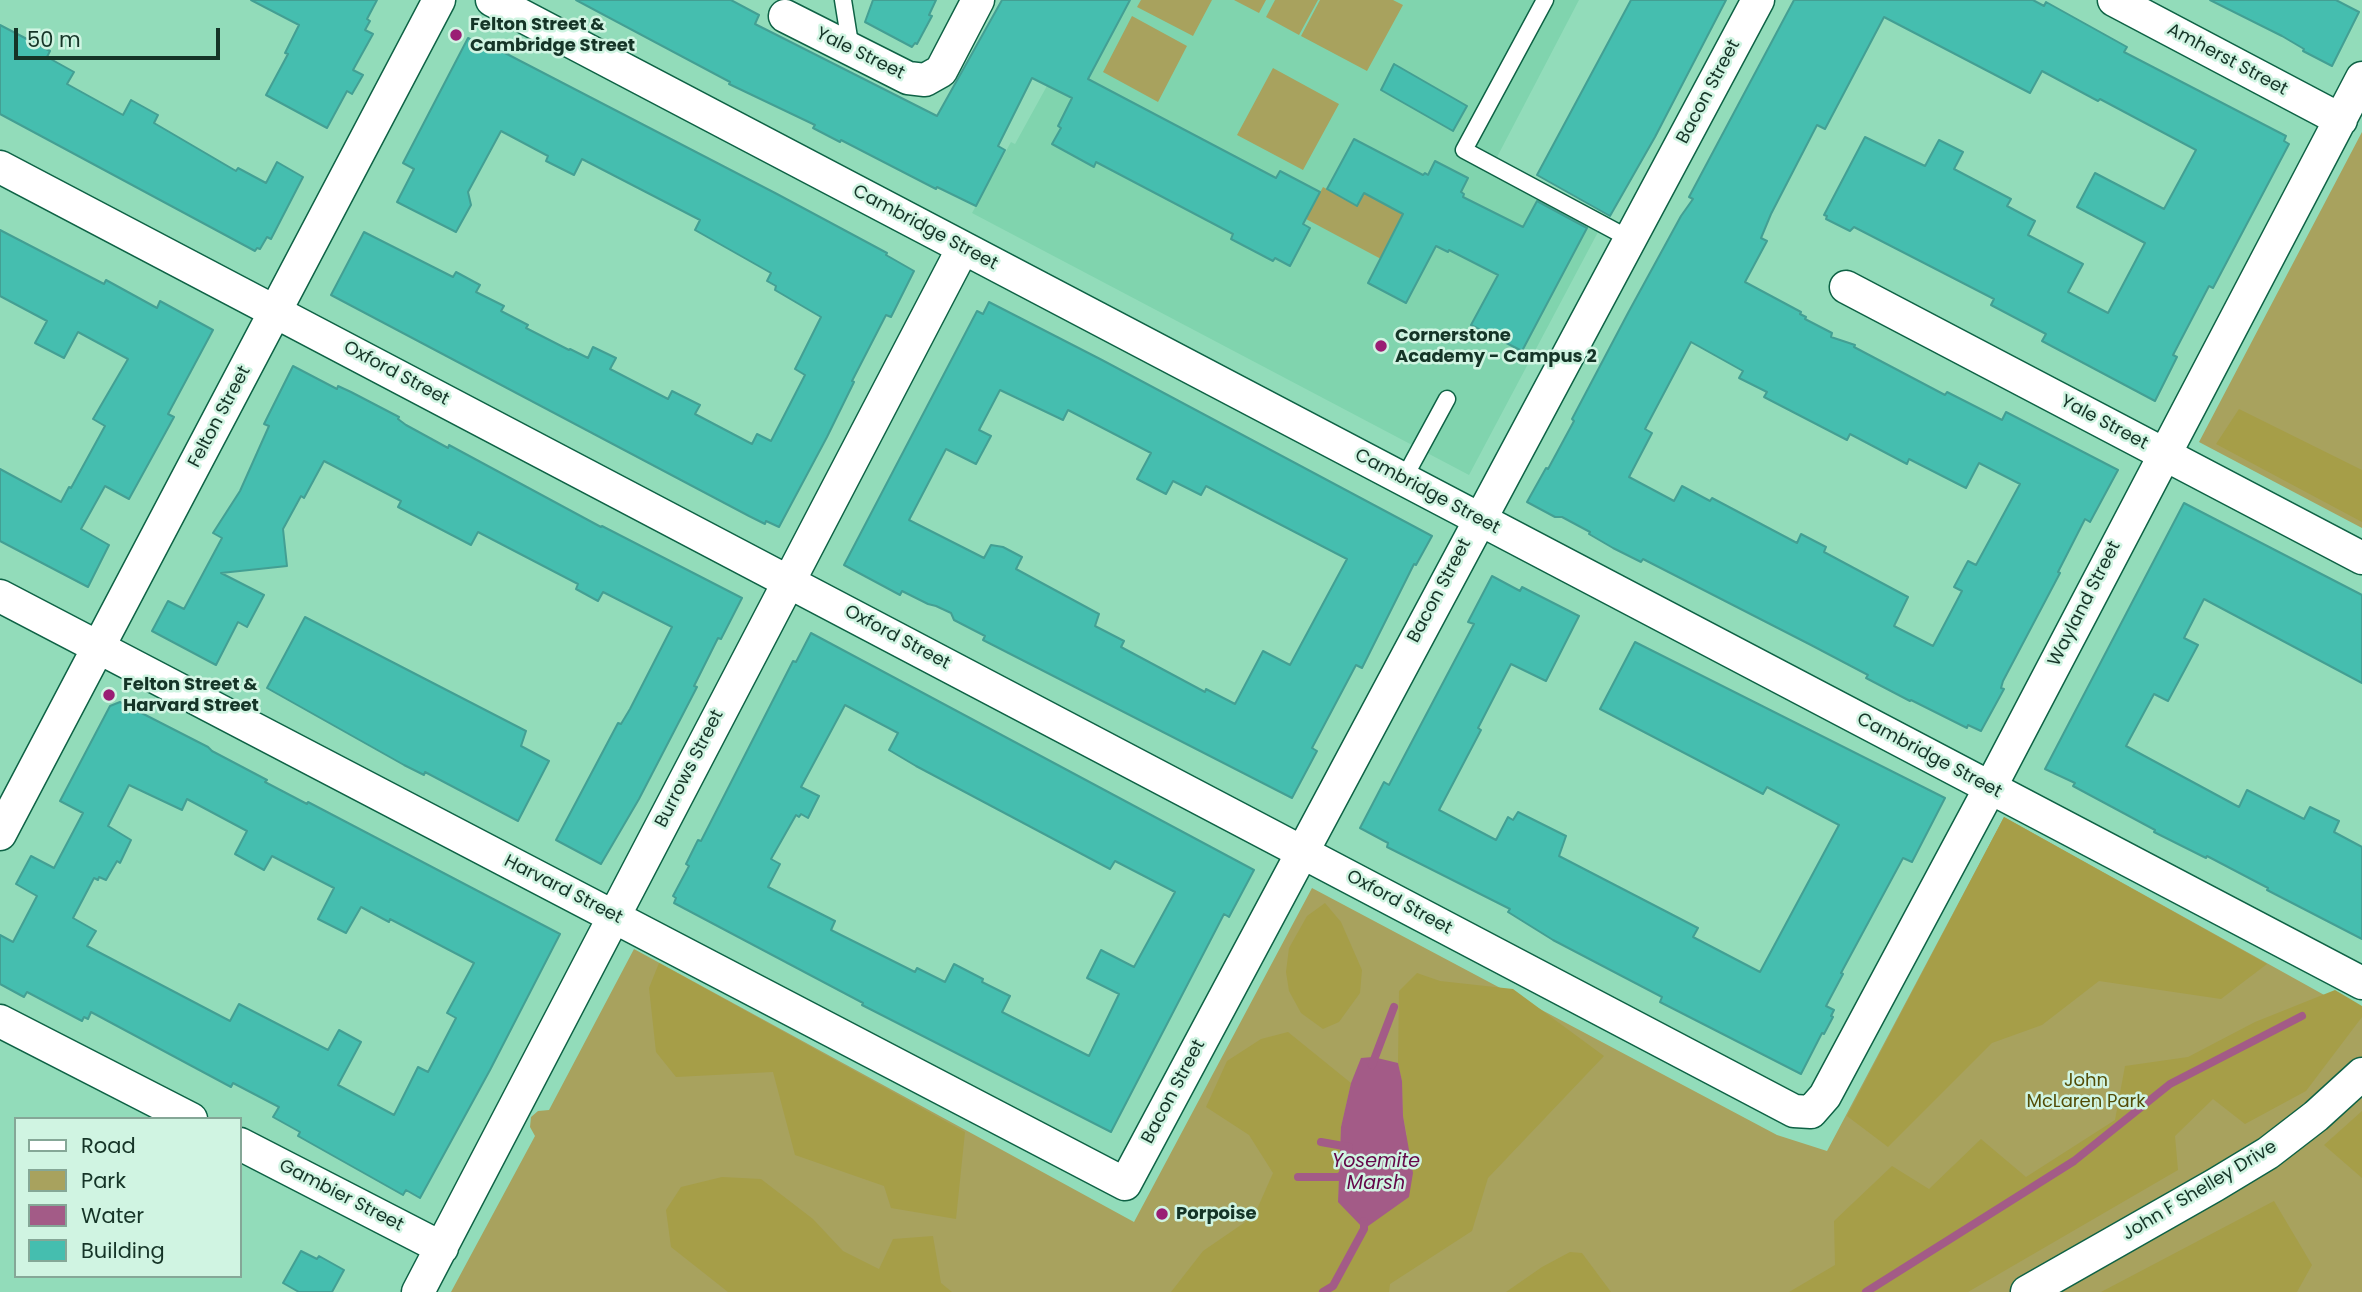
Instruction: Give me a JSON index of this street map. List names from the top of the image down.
{
  "streets": {
    "street": [
      "Yale Street",
      "Amherst Street",
      "Bacon Street",
      "Cambridge Street",
      "Oxford Street",
      "Felton Street",
      "Wayland Street",
      "Burrows Street",
      "Harvard Street",
      "John F Shelley Drive",
      "Gambier Street"
    ]
  },
  "crossings": [
    ["Yale Street", "Wayland Street"],
    ["Amherst Street", "Wayland Street"],
    ["Bacon Street", "Cambridge Street"],
    ["Bacon Street", "Oxford Street"],
    ["Bacon Street", "Harvard Street"],
    ["Cambridge Street", "Wayland Street"],
    ["Cambridge Street", "Burrows Street"],
    ["Oxford Street", "Felton Street"],
    ["Oxford Street", "Wayland Street"],
    ["Oxford Street", "Burrows Street"],
    ["Felton Street", "Harvard Street"],
    ["Burrows Street", "Harvard Street"],
    ["Burrows Street", "Gambier Street"]
  ],
  "water": ["Yosemite Marsh"],
  "parks": ["John McLaren Park"],
  "places": [
    "Felton Street & Cambridge Street",
    "Cornerstone Academy - Campus 2",
    "Felton Street & Harvard Street",
    "Porpoise"
  ],
  "legend": [
    "Road",
    "Park",
    "Water",
    "Building"
  ],
  "scale_bar": "50 m"
}
